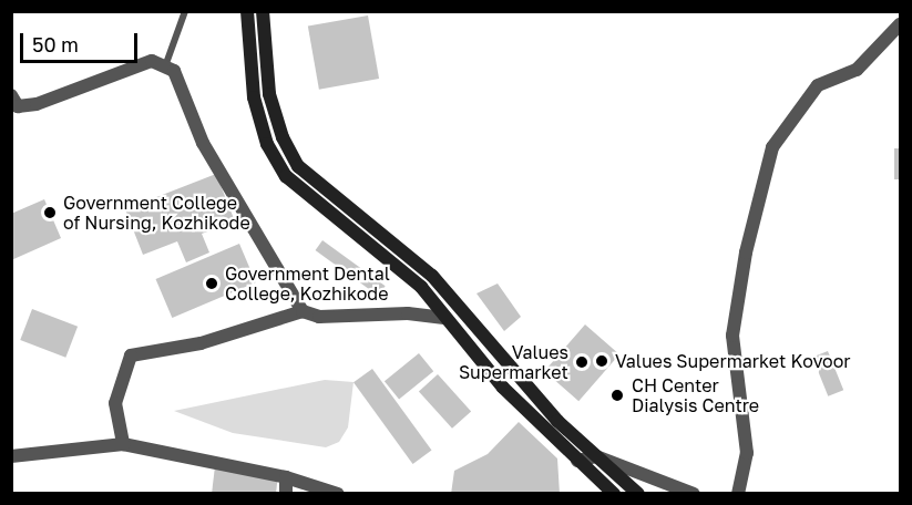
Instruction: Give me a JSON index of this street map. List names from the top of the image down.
{
  "places": [
    "Government College of Nursing, Kozhikode",
    "Government Dental College, Kozhikode",
    "Values Supermarket Kovoor",
    "Values Supermarket",
    "CH Center Dialysis Centre"
  ],
  "scale_bar": "50 m"
}
